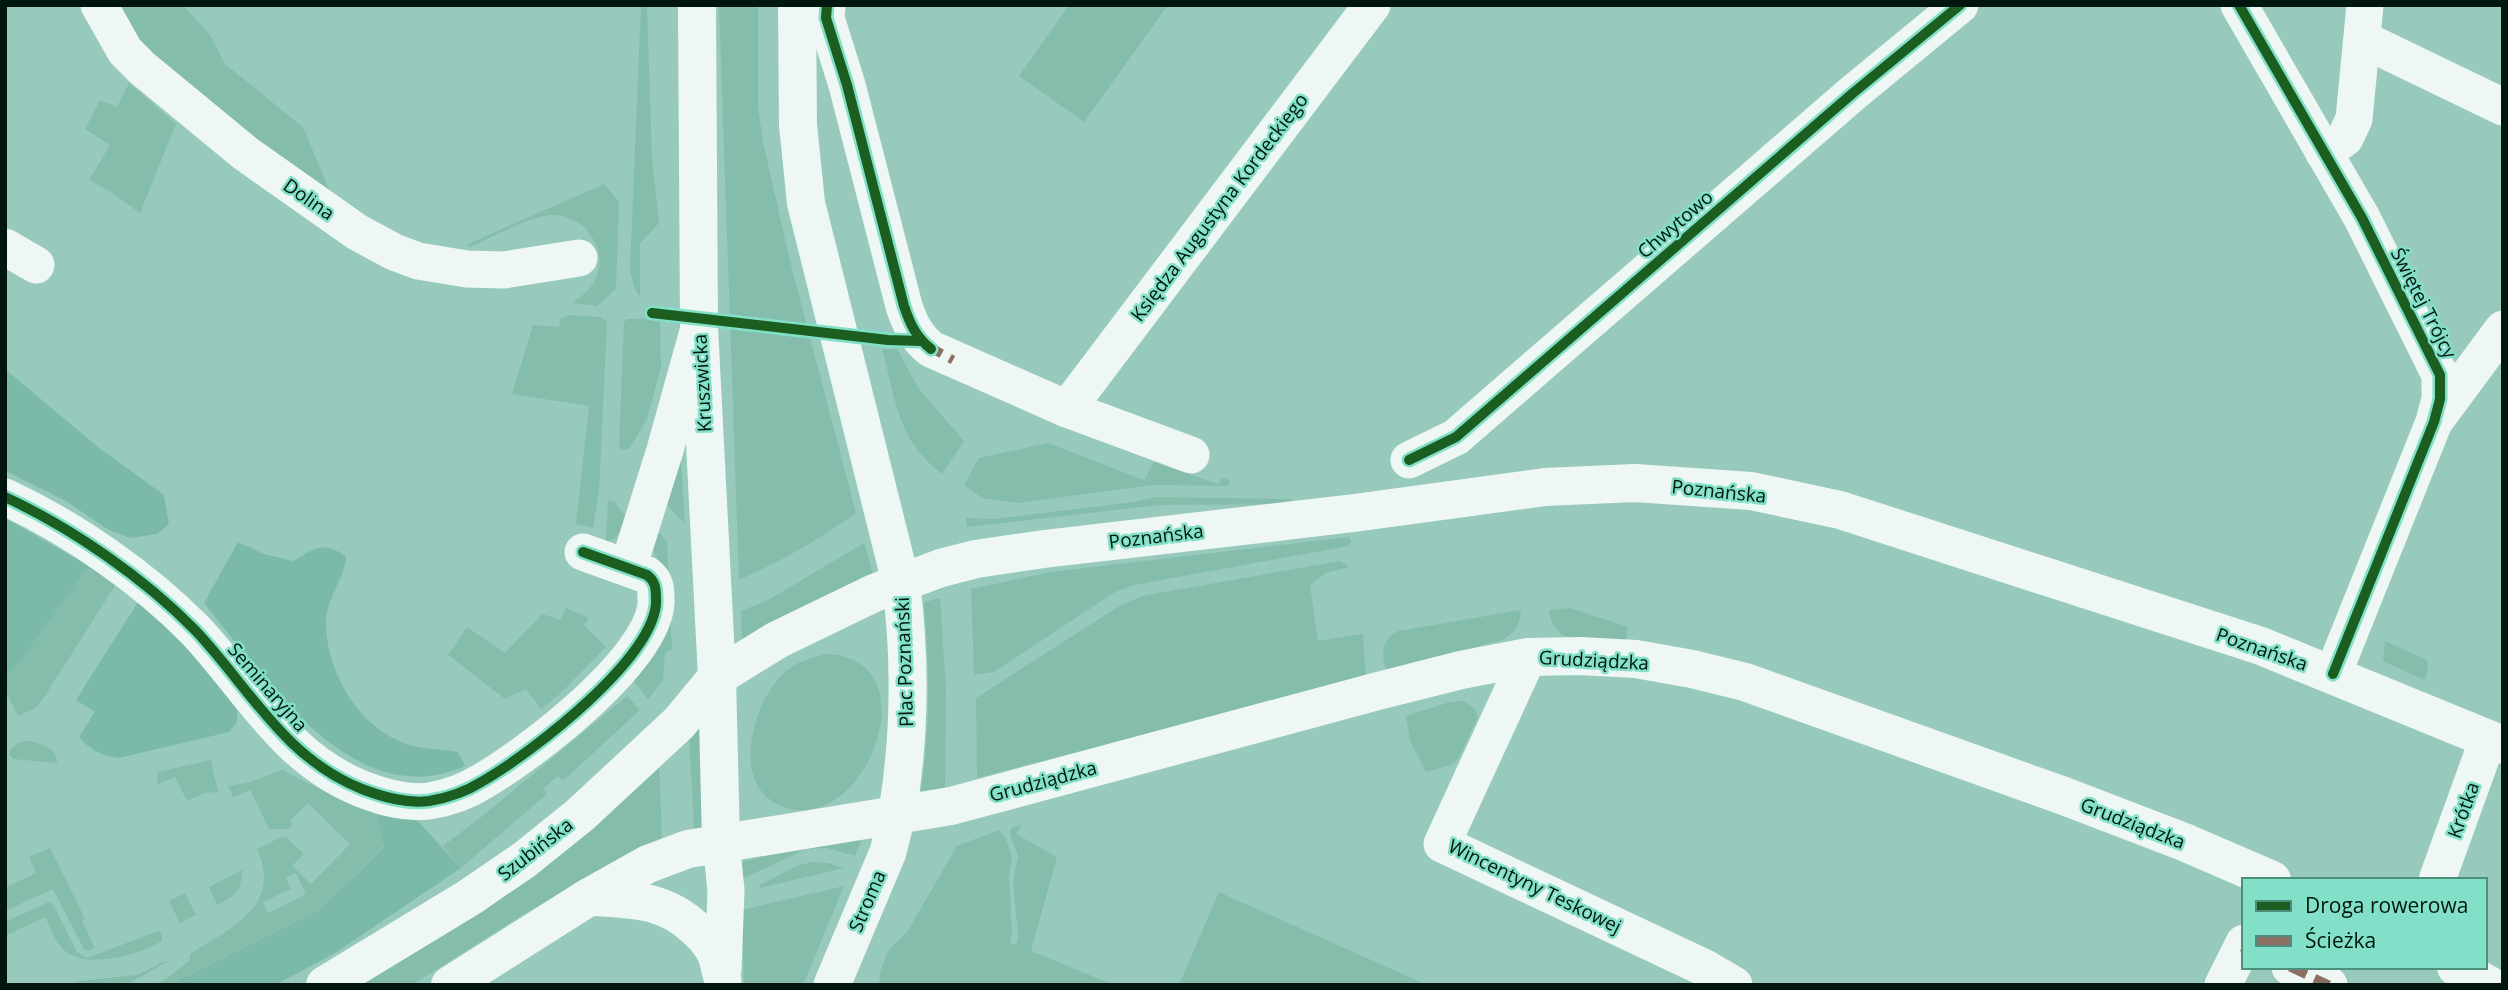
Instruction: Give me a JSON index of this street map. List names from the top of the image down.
{
  "streets": {
    "main road": [
      "Kruszwicka",
      "Poznańska",
      "Grudziądzka",
      "Plac Poznański",
      "Szubińska"
    ],
    "street": [
      "Dolina",
      "Księdza Augustyna Kordeckiego",
      "Chwytowo",
      "Świętej Trójcy",
      "Seminaryjna",
      "Krótka",
      "Wincentyny Teskowej",
      "Stroma"
    ]
  },
  "crossings": [
    ["Świętej Trójcy", "Poznańska"],
    ["Kruszwicka", "Plac Poznański"],
    ["Kruszwicka", "Szubińska"],
    ["Poznańska", "Plac Poznański"],
    ["Poznańska", "Krótka"],
    ["Grudziądzka", "Plac Poznański"],
    ["Grudziądzka", "Wincentyny Teskowej"],
    ["Grudziądzka", "Stroma"],
    ["Plac Poznański", "Szubińska"],
    ["Plac Poznański", "Stroma"]
  ],
  "legend": ["Droga rowerowa", "Ścieżka"]
}
